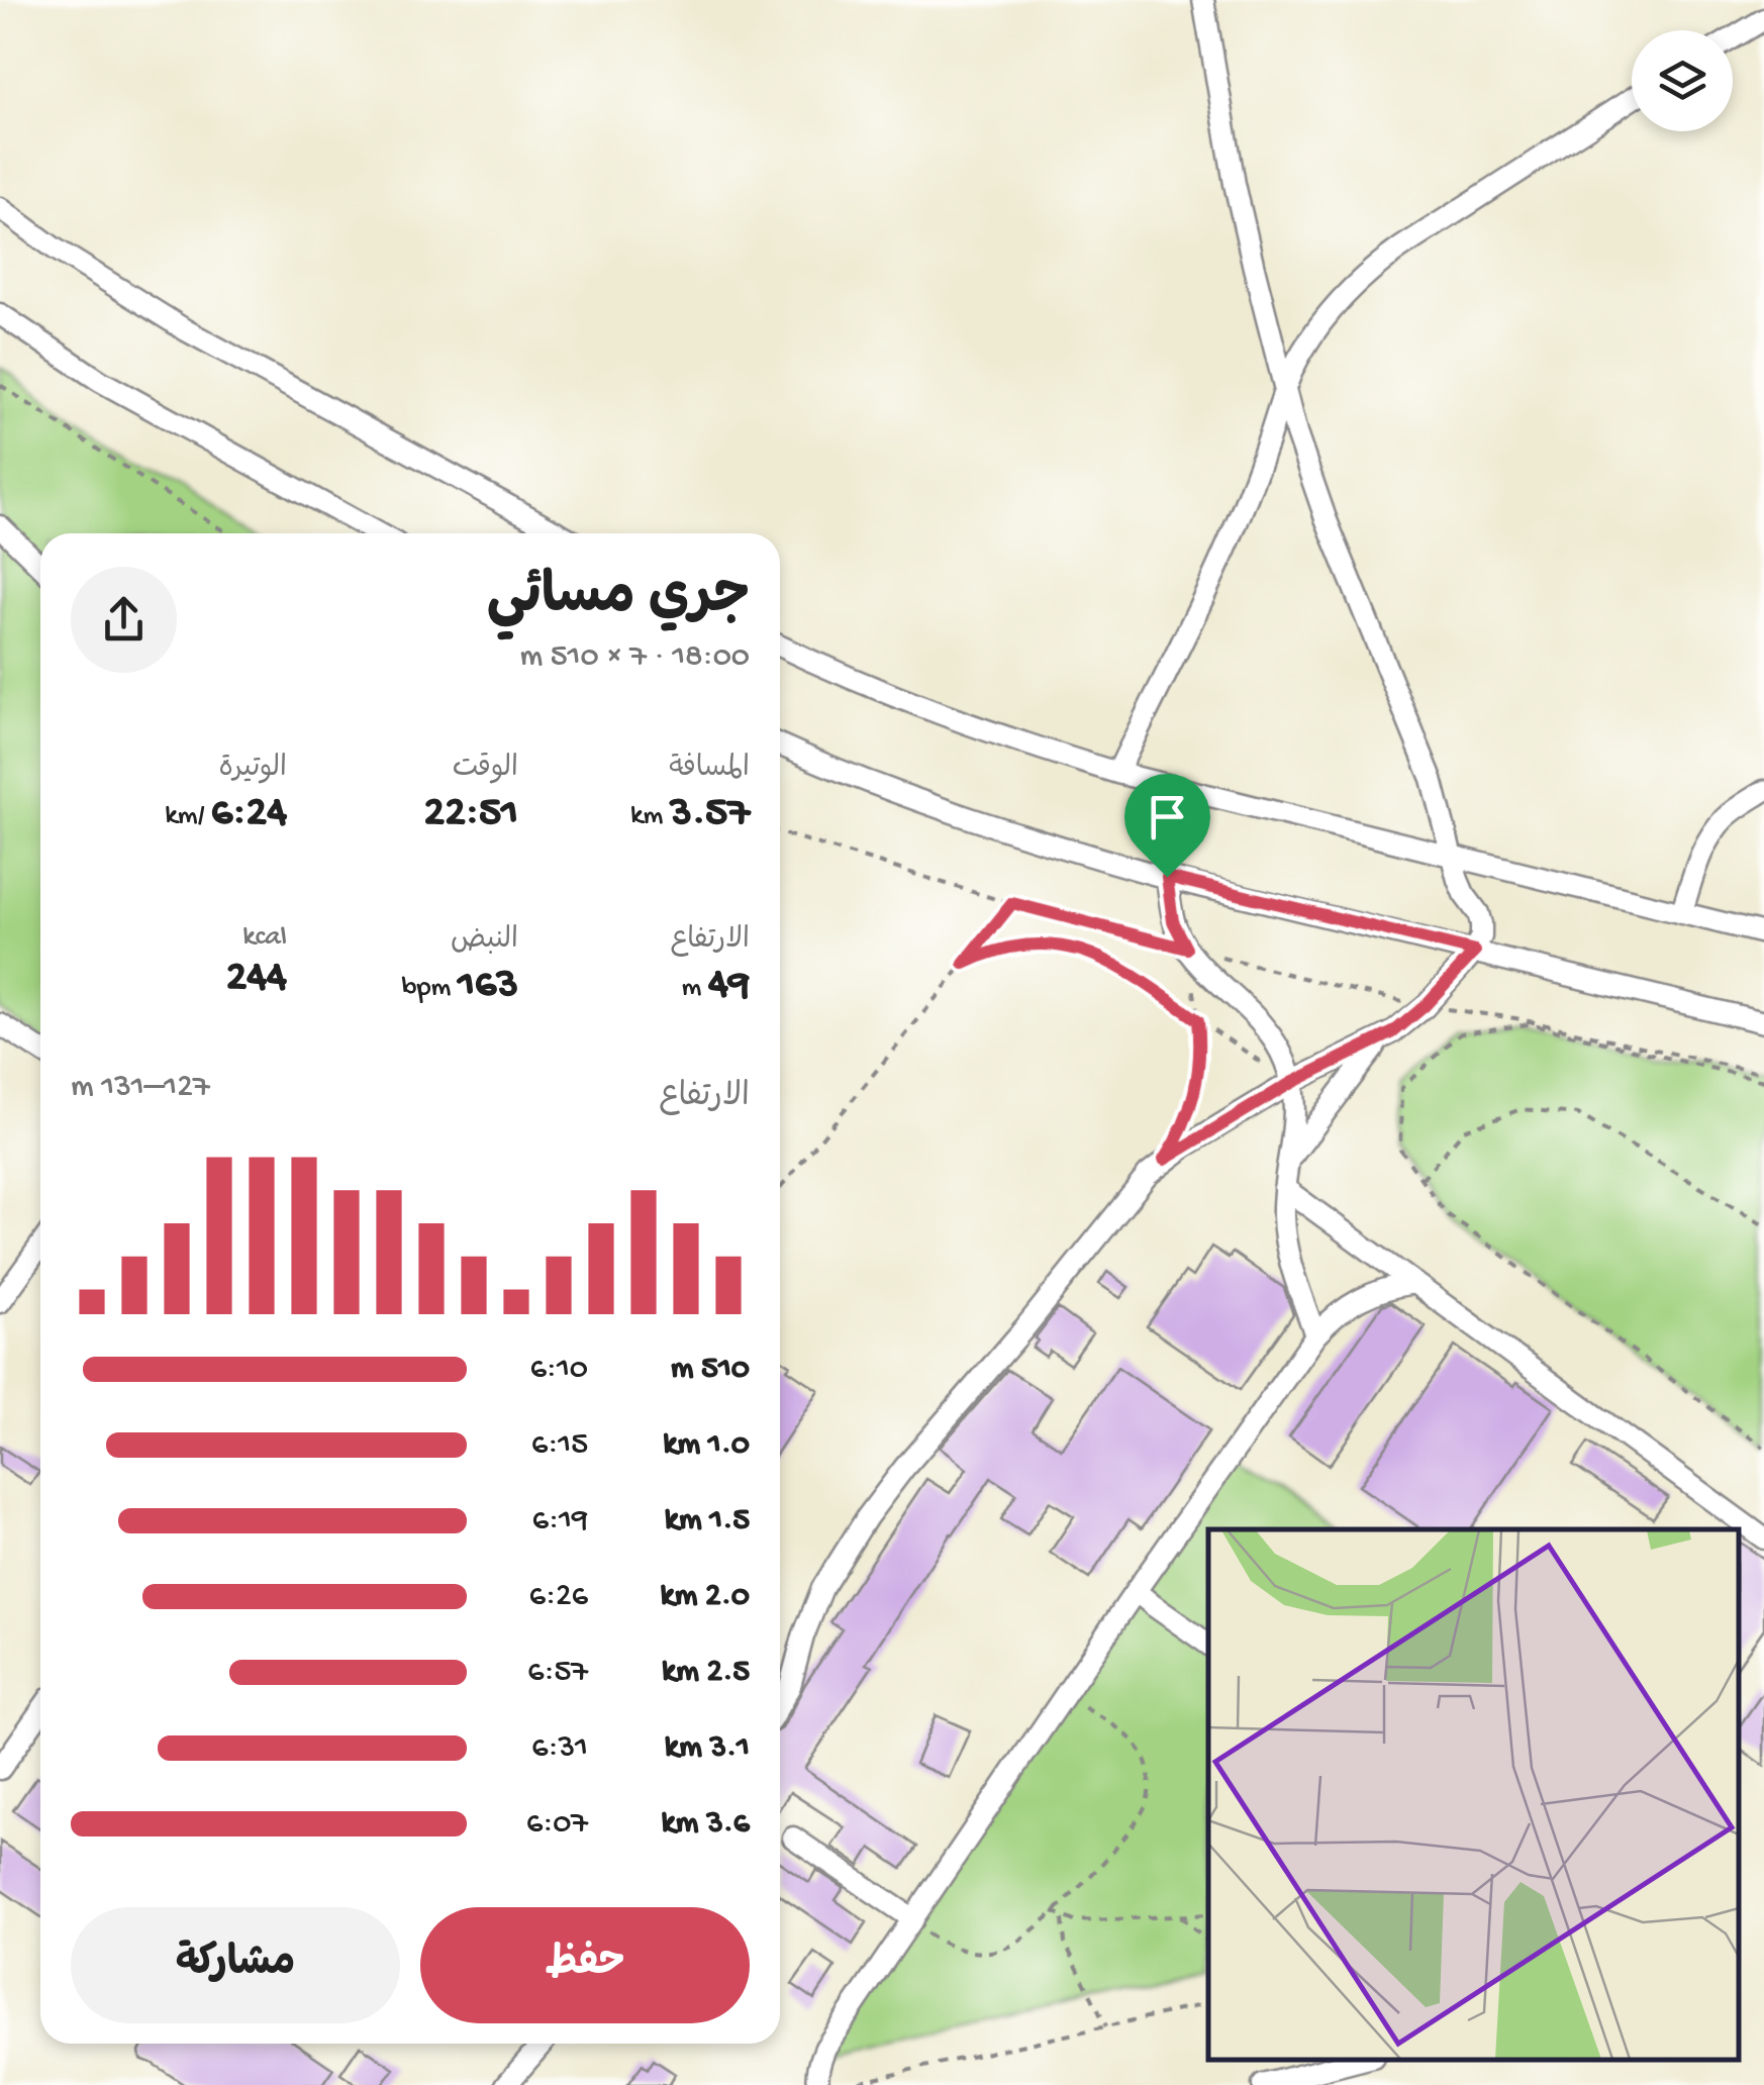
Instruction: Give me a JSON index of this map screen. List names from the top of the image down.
{
  "page": {
    "heading": ["جري مسائي", "18:00 · 7 × 510 m"],
    "stats": [
      ["المسافة", "3.57 km"],
      ["الوقت", "22:51"],
      ["الوتيرة", "6:24 /km"],
      ["الارتفاع", "49 m"],
      ["النبض", "163 bpm"],
      ["kcal", "244"]
    ],
    "chart": ["الارتفاع", "127–131 m"],
    "list": [
      {
        "name": "510 m",
        "note": "6:10"
      },
      {
        "name": "1.0 km",
        "note": "6:15"
      },
      {
        "name": "1.5 km",
        "note": "6:19"
      },
      {
        "name": "2.0 km",
        "note": "6:26"
      },
      {
        "name": "2.5 km",
        "note": "6:57"
      },
      {
        "name": "3.1 km",
        "note": "6:31"
      },
      {
        "name": "3.6 km",
        "note": "6:07"
      }
    ],
    "buttons": ["حفظ", "مشاركة"]
  }
}
